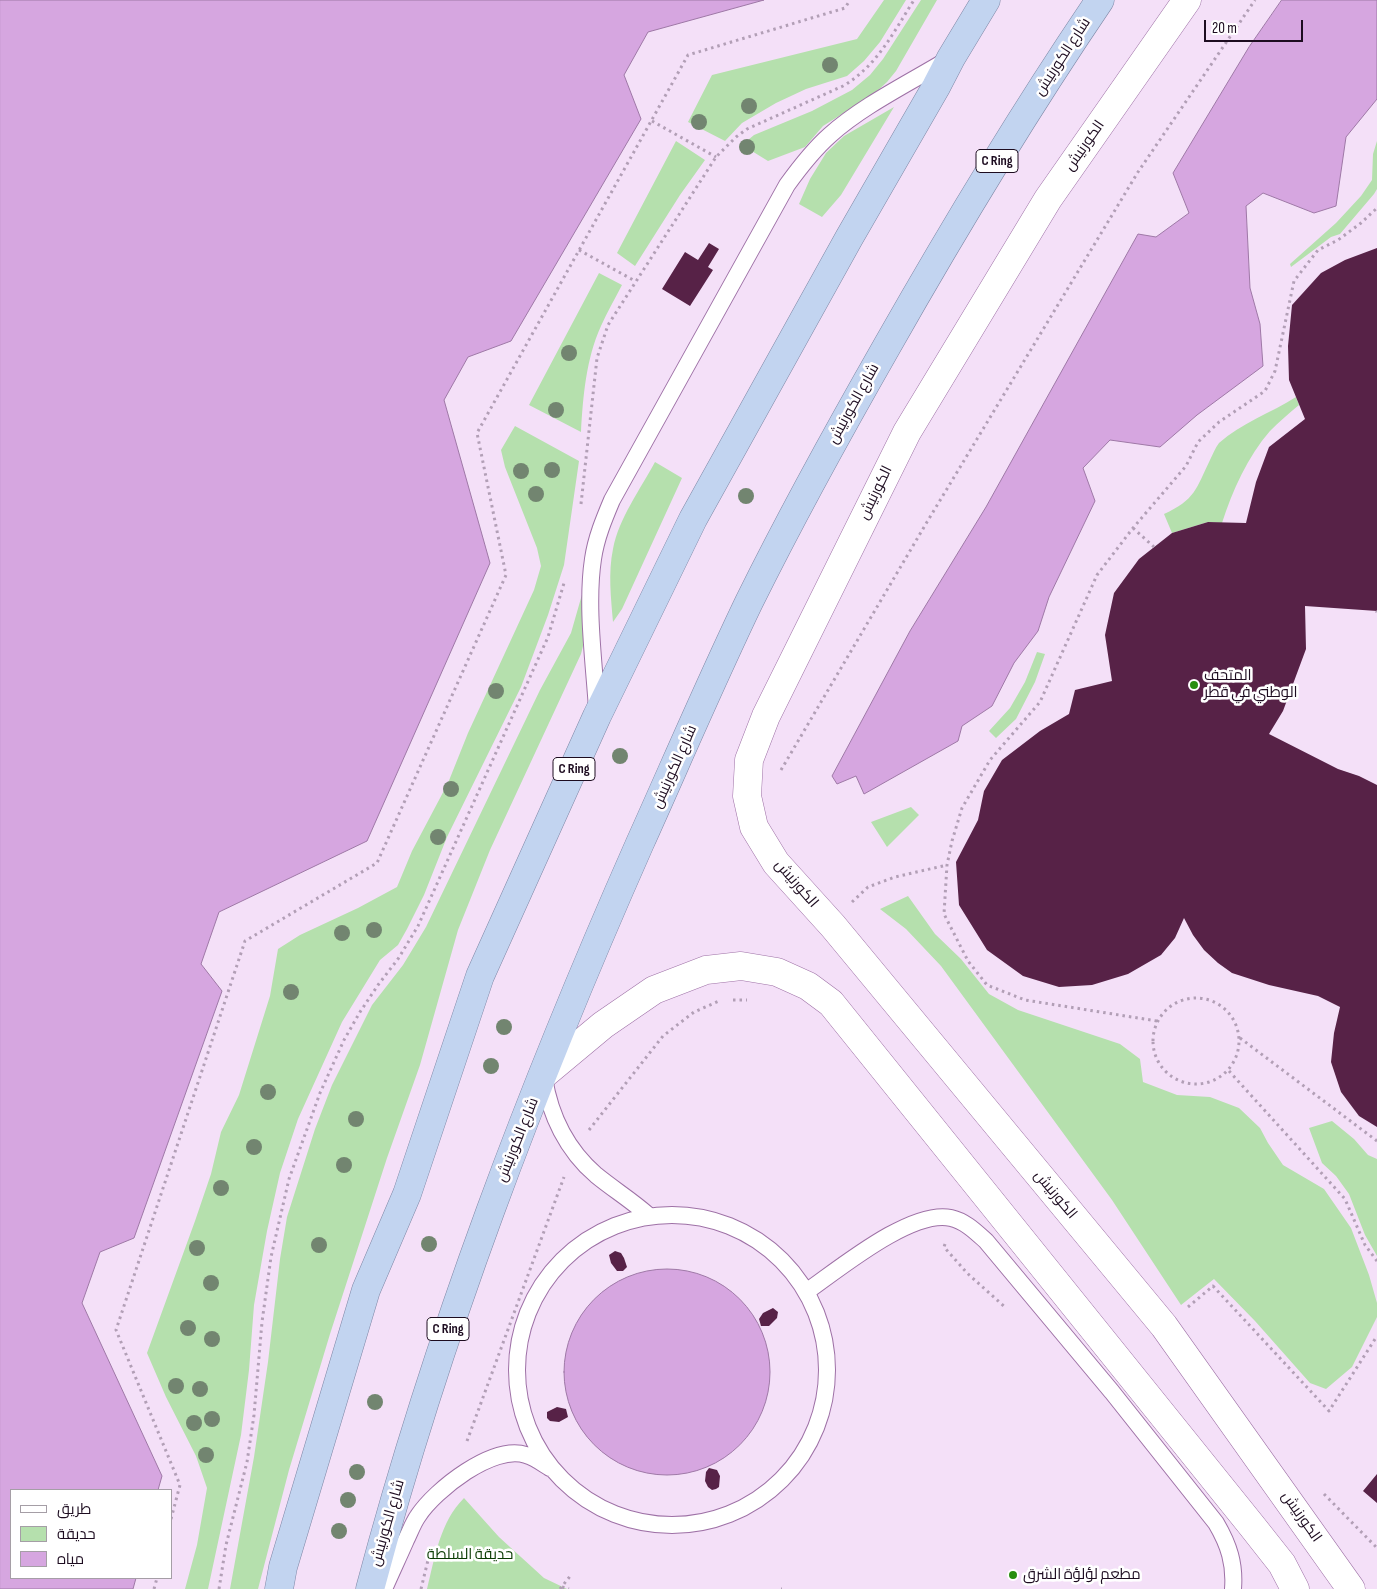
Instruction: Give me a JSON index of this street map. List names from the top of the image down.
{
  "streets": {
    "highway": ["شارع الكورنيش", "C Ring"],
    "street": ["الكورنيش"]
  },
  "parks": ["حديقة السلطة"],
  "places": ["المتحف الوطني في قطر", "مطعم لؤلؤة الشرق"],
  "legend": ["طريق", "حديقة", "مياه"],
  "scale_bar": "20 m"
}
